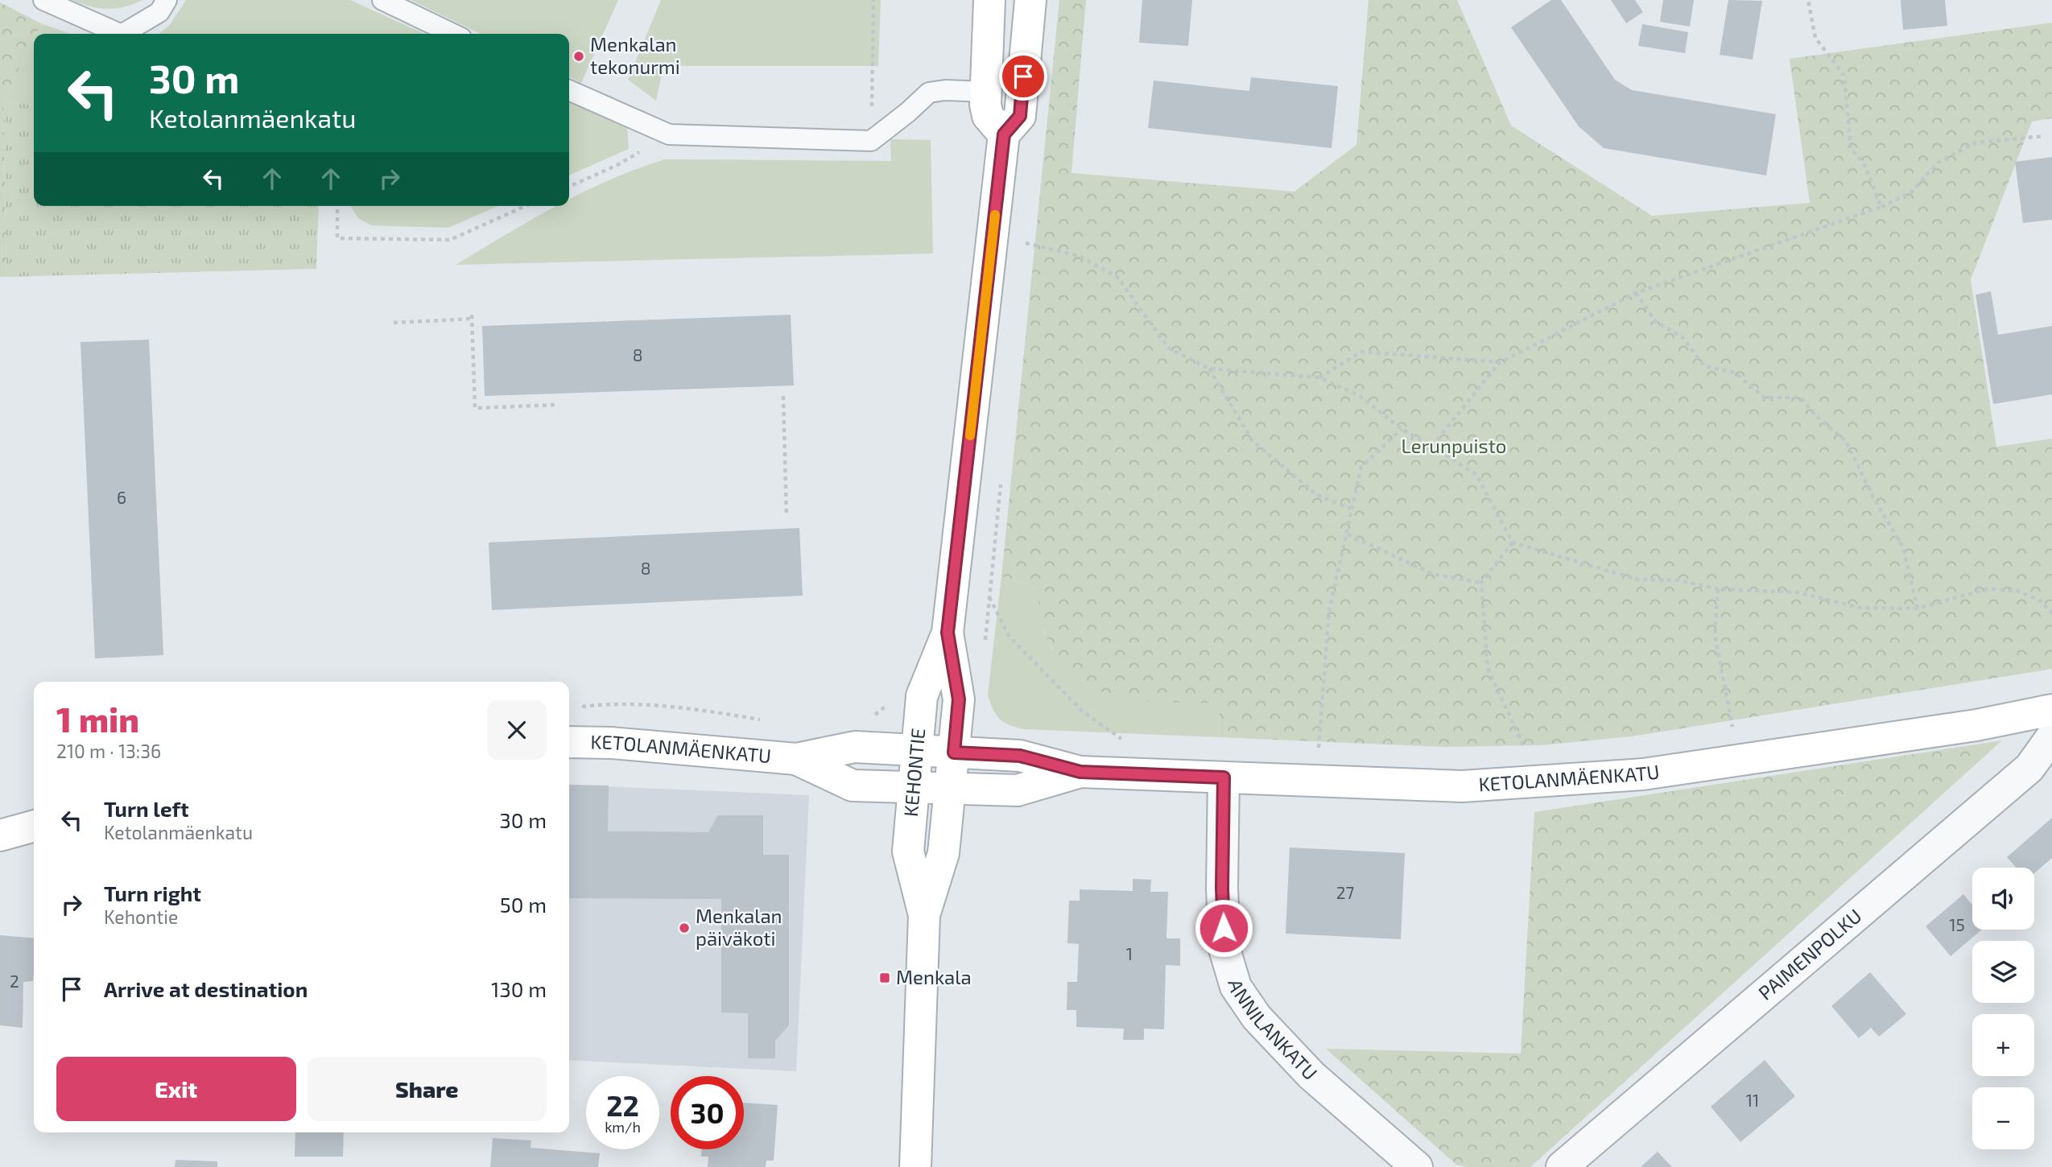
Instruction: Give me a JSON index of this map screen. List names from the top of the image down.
{
  "streets": {
    "street": [
      "KETOLANMÄENKATU",
      "KEHONTIE",
      "PAIMENPOLKU",
      "ANNILANKATU"
    ]
  },
  "crossings": [
    ["KETOLANMÄENKATU", "KEHONTIE"],
    ["KETOLANMÄENKATU", "ANNILANKATU"]
  ],
  "parks": ["Lerunpuisto"],
  "places": {
    "other": ["Menkalan tekonurmi", "Menkalan päiväkoti"],
    "transit": ["Menkala"]
  },
  "house_numbers": [
    "8",
    "6",
    "8",
    "27",
    "15",
    "1",
    "2",
    "11"
  ],
  "page": {
    "turn": ["30 m", "Ketolanmäenkatu"],
    "heading": ["1 min", "210 m · 13:36"],
    "list": [
      {
        "name": "Turn left",
        "note": "Ketolanmäenkatu",
        "value": "30 m"
      },
      {
        "name": "Turn right",
        "note": "Kehontie",
        "value": "50 m"
      },
      {
        "name": "Arrive at destination",
        "value": "130 m"
      }
    ],
    "map_buttons": ["+", "−"],
    "buttons": ["Exit", "Share"],
    "speed": "22 km/h",
    "limit": "30"
  }
}
